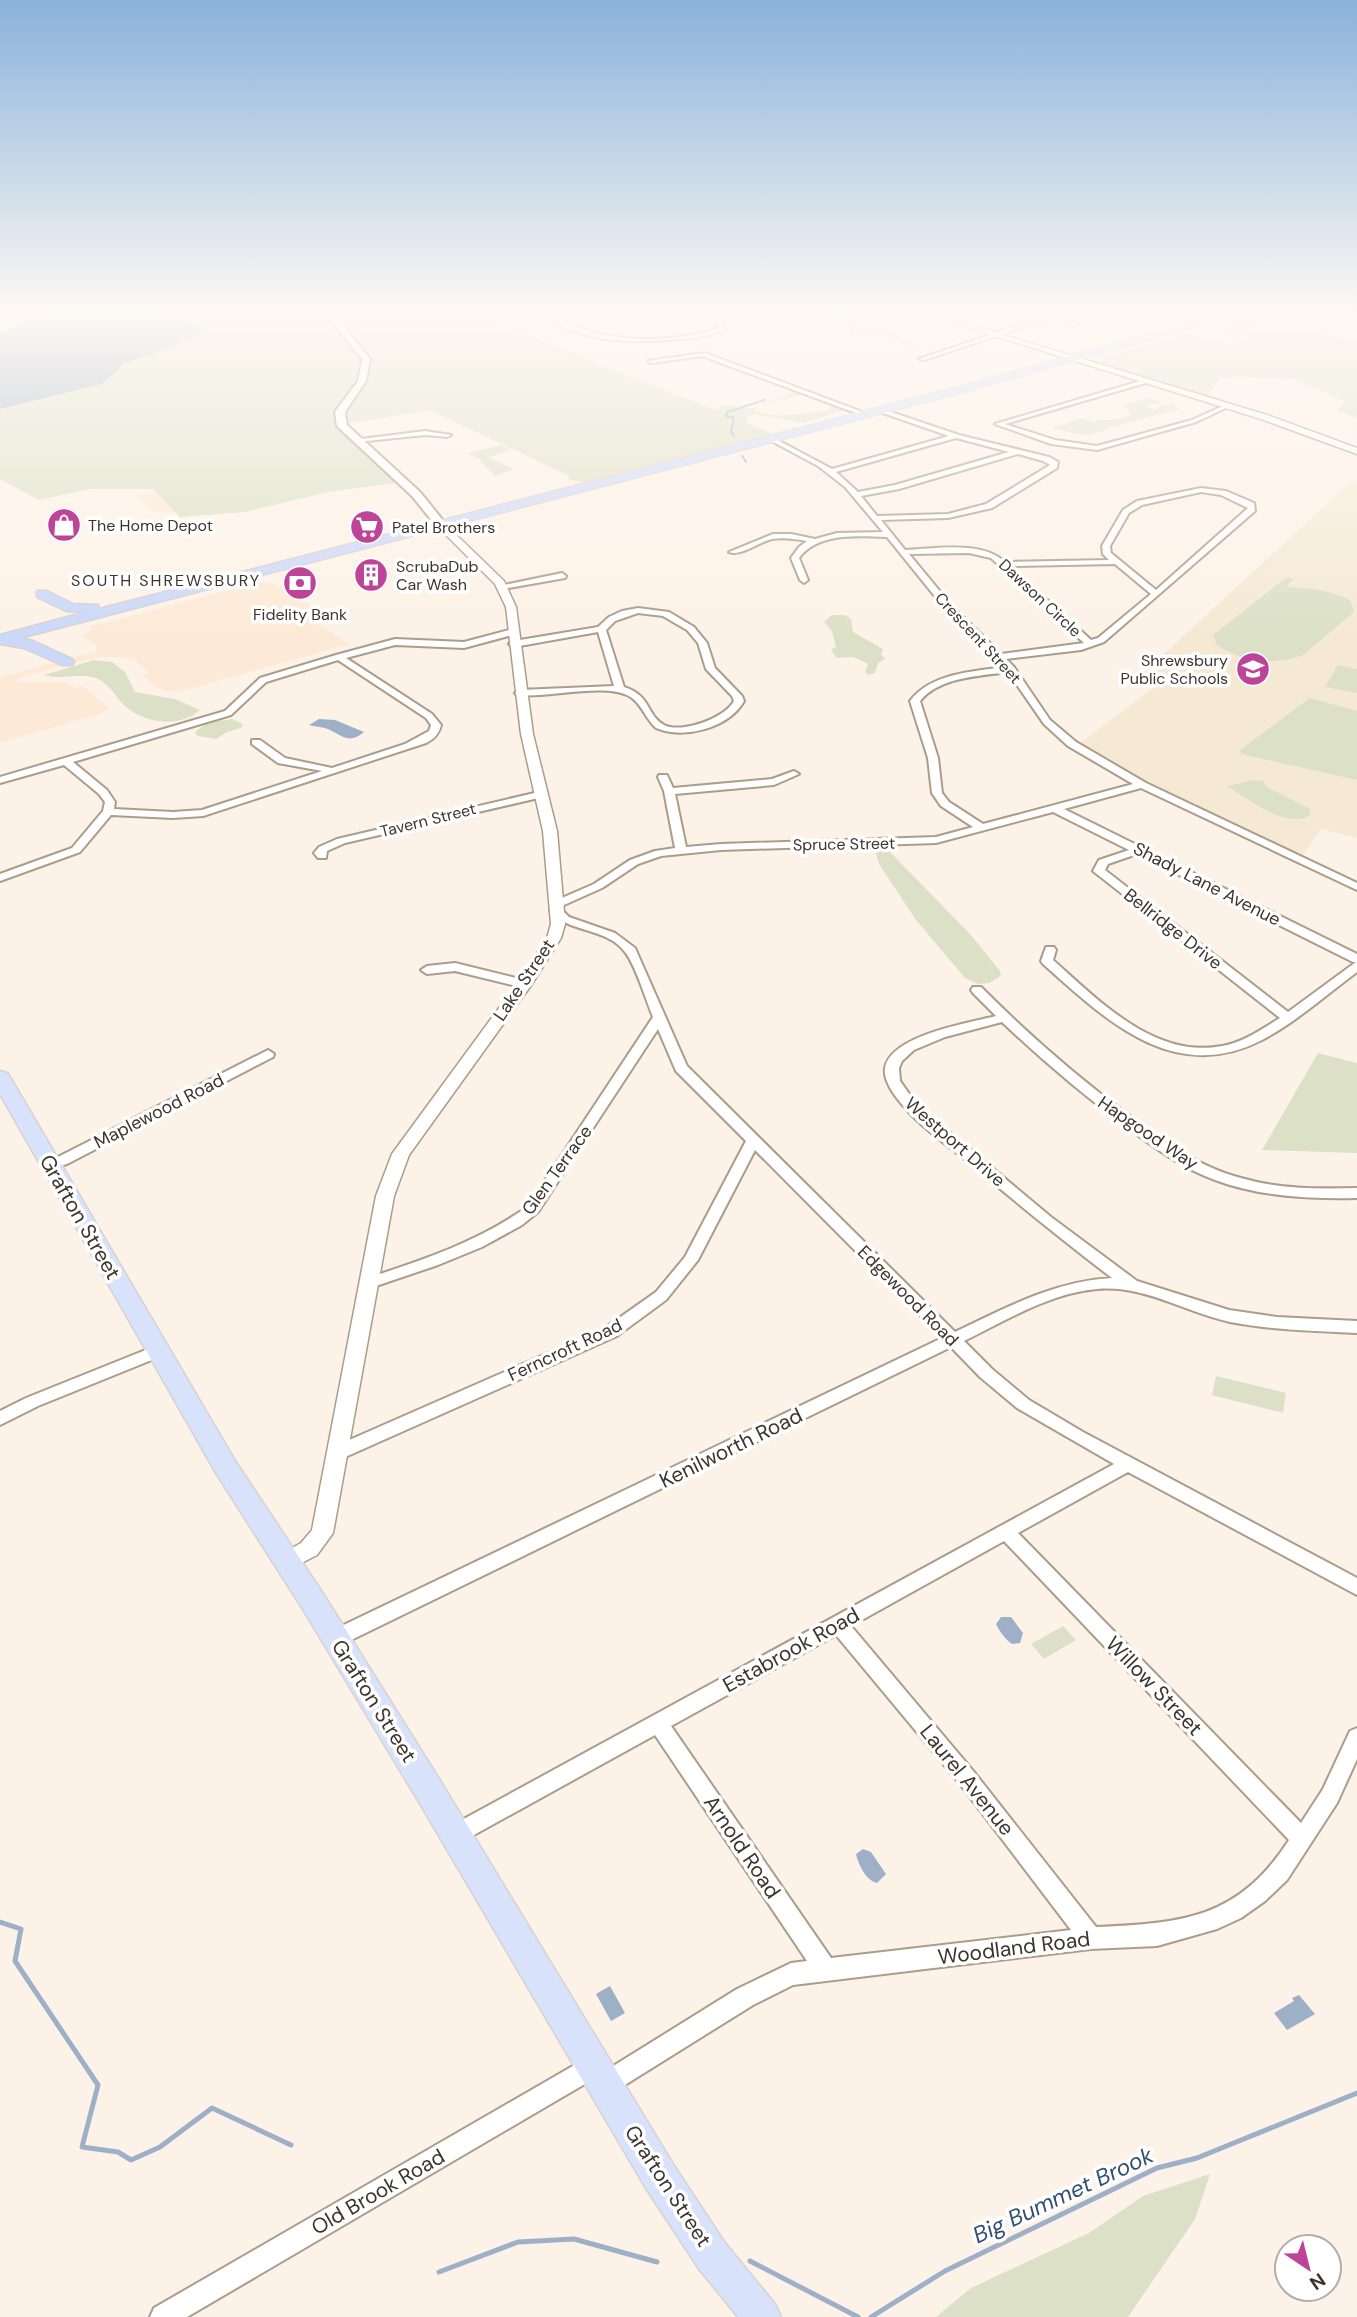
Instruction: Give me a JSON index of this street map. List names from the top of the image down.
{
  "streets": {
    "main road": ["Grafton Street"],
    "street": [
      "Dawson Circle",
      "Crescent Street",
      "Tavern Street",
      "Spruce Street",
      "Shady Lane Avenue",
      "Bellridge Drive",
      "Lake Street",
      "Maplewood Road",
      "Hapgood Way",
      "Westport Drive",
      "Glen Terrace",
      "Edgewood Road",
      "Ferncroft Road",
      "Kenilworth Road",
      "Estabrook Road",
      "Willow Street",
      "Laurel Avenue",
      "Arnold Road",
      "Woodland Road",
      "Old Brook Road"
    ]
  },
  "crossings": [
    ["Dawson Circle", "Crescent Street"],
    ["Crescent Street", "Spruce Street"],
    ["Tavern Street", "Lake Street"],
    ["Spruce Street", "Shady Lane Avenue"],
    ["Spruce Street", "Lake Street"],
    ["Spruce Street", "Edgewood Road"],
    ["Shady Lane Avenue", "Bellridge Drive"],
    ["Lake Street", "Glen Terrace"],
    ["Lake Street", "Grafton Street"],
    ["Lake Street", "Edgewood Road"],
    ["Lake Street", "Ferncroft Road"],
    ["Maplewood Road", "Grafton Street"],
    ["Hapgood Way", "Westport Drive"],
    ["Westport Drive", "Kenilworth Road"],
    ["Glen Terrace", "Edgewood Road"],
    ["Grafton Street", "Kenilworth Road"],
    ["Grafton Street", "Estabrook Road"],
    ["Grafton Street", "Woodland Road"],
    ["Grafton Street", "Old Brook Road"],
    ["Edgewood Road", "Ferncroft Road"],
    ["Edgewood Road", "Kenilworth Road"],
    ["Edgewood Road", "Estabrook Road"],
    ["Estabrook Road", "Willow Street"],
    ["Estabrook Road", "Laurel Avenue"],
    ["Estabrook Road", "Arnold Road"],
    ["Willow Street", "Woodland Road"],
    ["Laurel Avenue", "Woodland Road"],
    ["Arnold Road", "Woodland Road"],
    ["Woodland Road", "Old Brook Road"]
  ],
  "districts": ["SOUTH SHREWSBURY"],
  "water": ["Big Bummet Brook"],
  "places": {
    "shop": ["The Home Depot"],
    "supermarket": ["Patel Brothers"],
    "building": ["ScrubaDub Car Wash"],
    "bank": ["Fidelity Bank"],
    "school or university": ["Shrewsbury Public Schools"]
  },
  "north": "bottom right"
}
